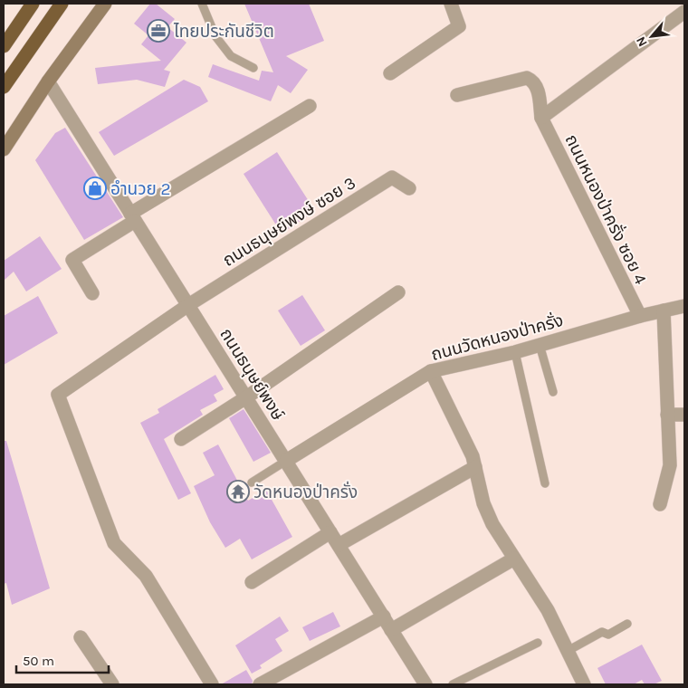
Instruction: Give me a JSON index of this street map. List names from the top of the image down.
{
  "streets": {
    "street": [
      "ถนนหนองป่าครั่ง ซอย 4",
      "ถนนธนุษย์พงษ์ ซอย 3",
      "ถนนวัดหนองป่าครั่ง",
      "ถนนธนุษย์พงษ์"
    ]
  },
  "crossings": [
    ["ถนนหนองป่าครั่ง ซอย 4", "ถนนวัดหนองป่าครั่ง"],
    ["ถนนธนุษย์พงษ์ ซอย 3", "ถนนธนุษย์พงษ์"],
    ["ถนนวัดหนองป่าครั่ง", "ถนนธนุษย์พงษ์"]
  ],
  "places": {
    "office": ["ไทยประกันชีวิต"],
    "shop": ["อำนวย 2"],
    "temple": ["วัดหนองป่าครั่ง"]
  },
  "scale_bar": "50 m",
  "north": "bottom left"
}
